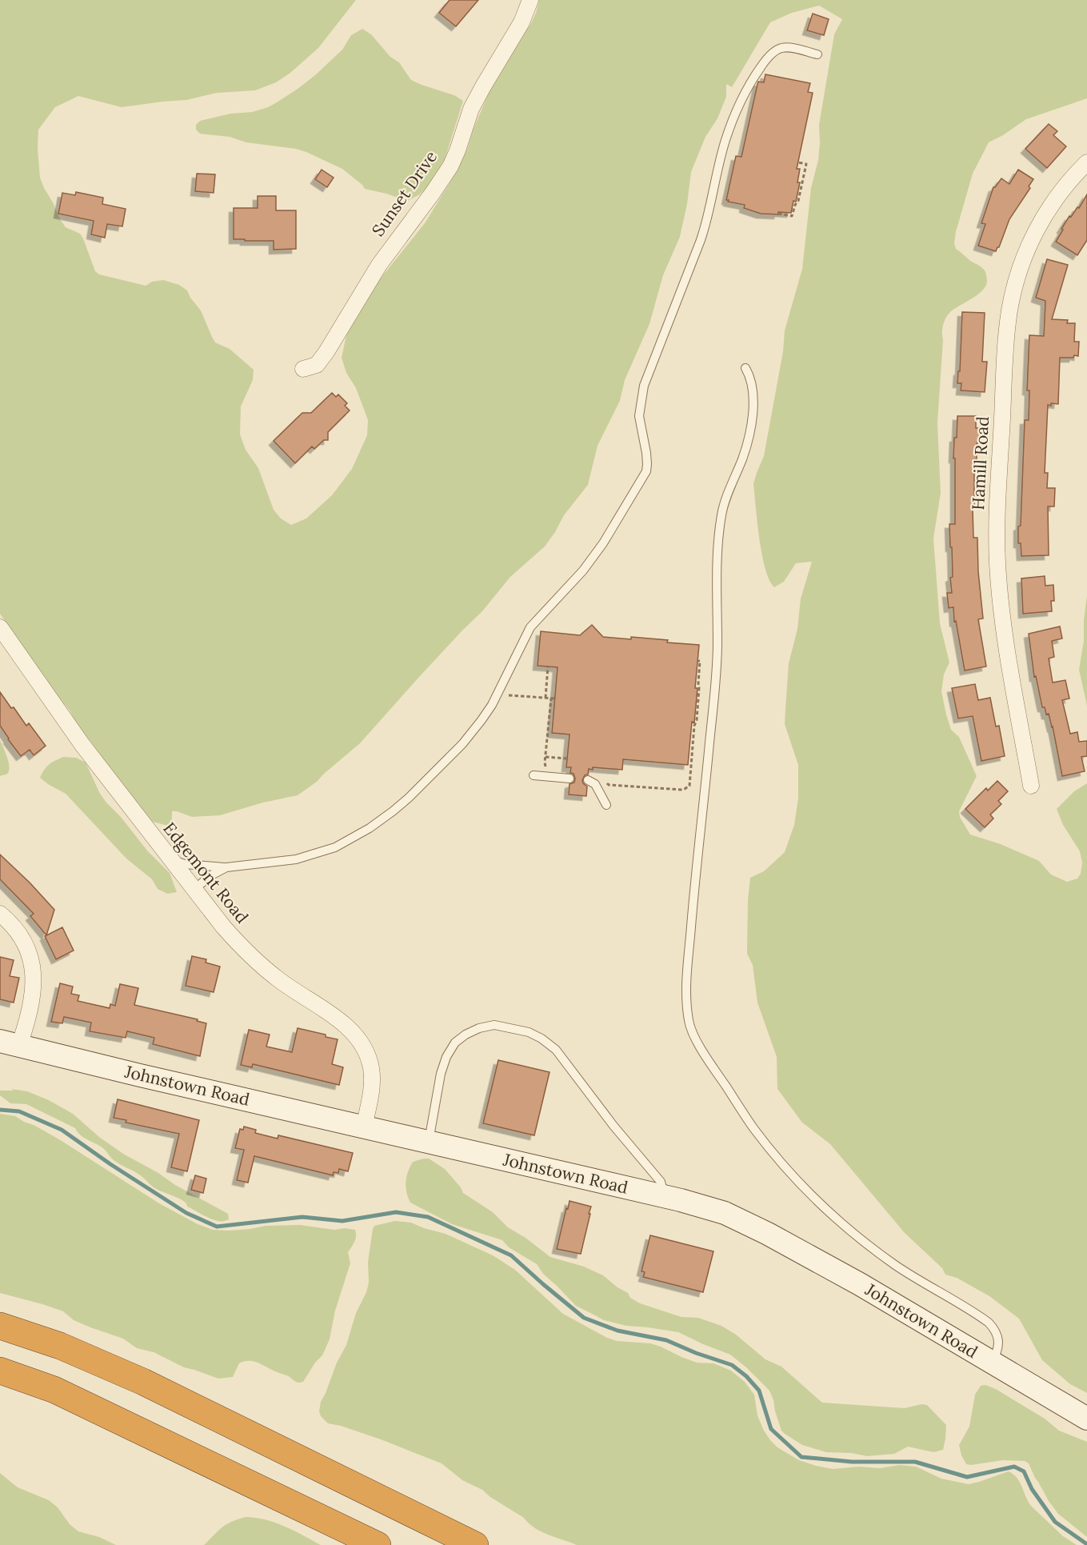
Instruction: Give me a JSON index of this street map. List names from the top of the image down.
{
  "streets": {
    "street": [
      "Sunset Drive",
      "Hamill Road",
      "Edgemont Road",
      "Johnstown Road"
    ]
  },
  "crossings": [
    ["Edgemont Road", "Johnstown Road"]
  ]
}
